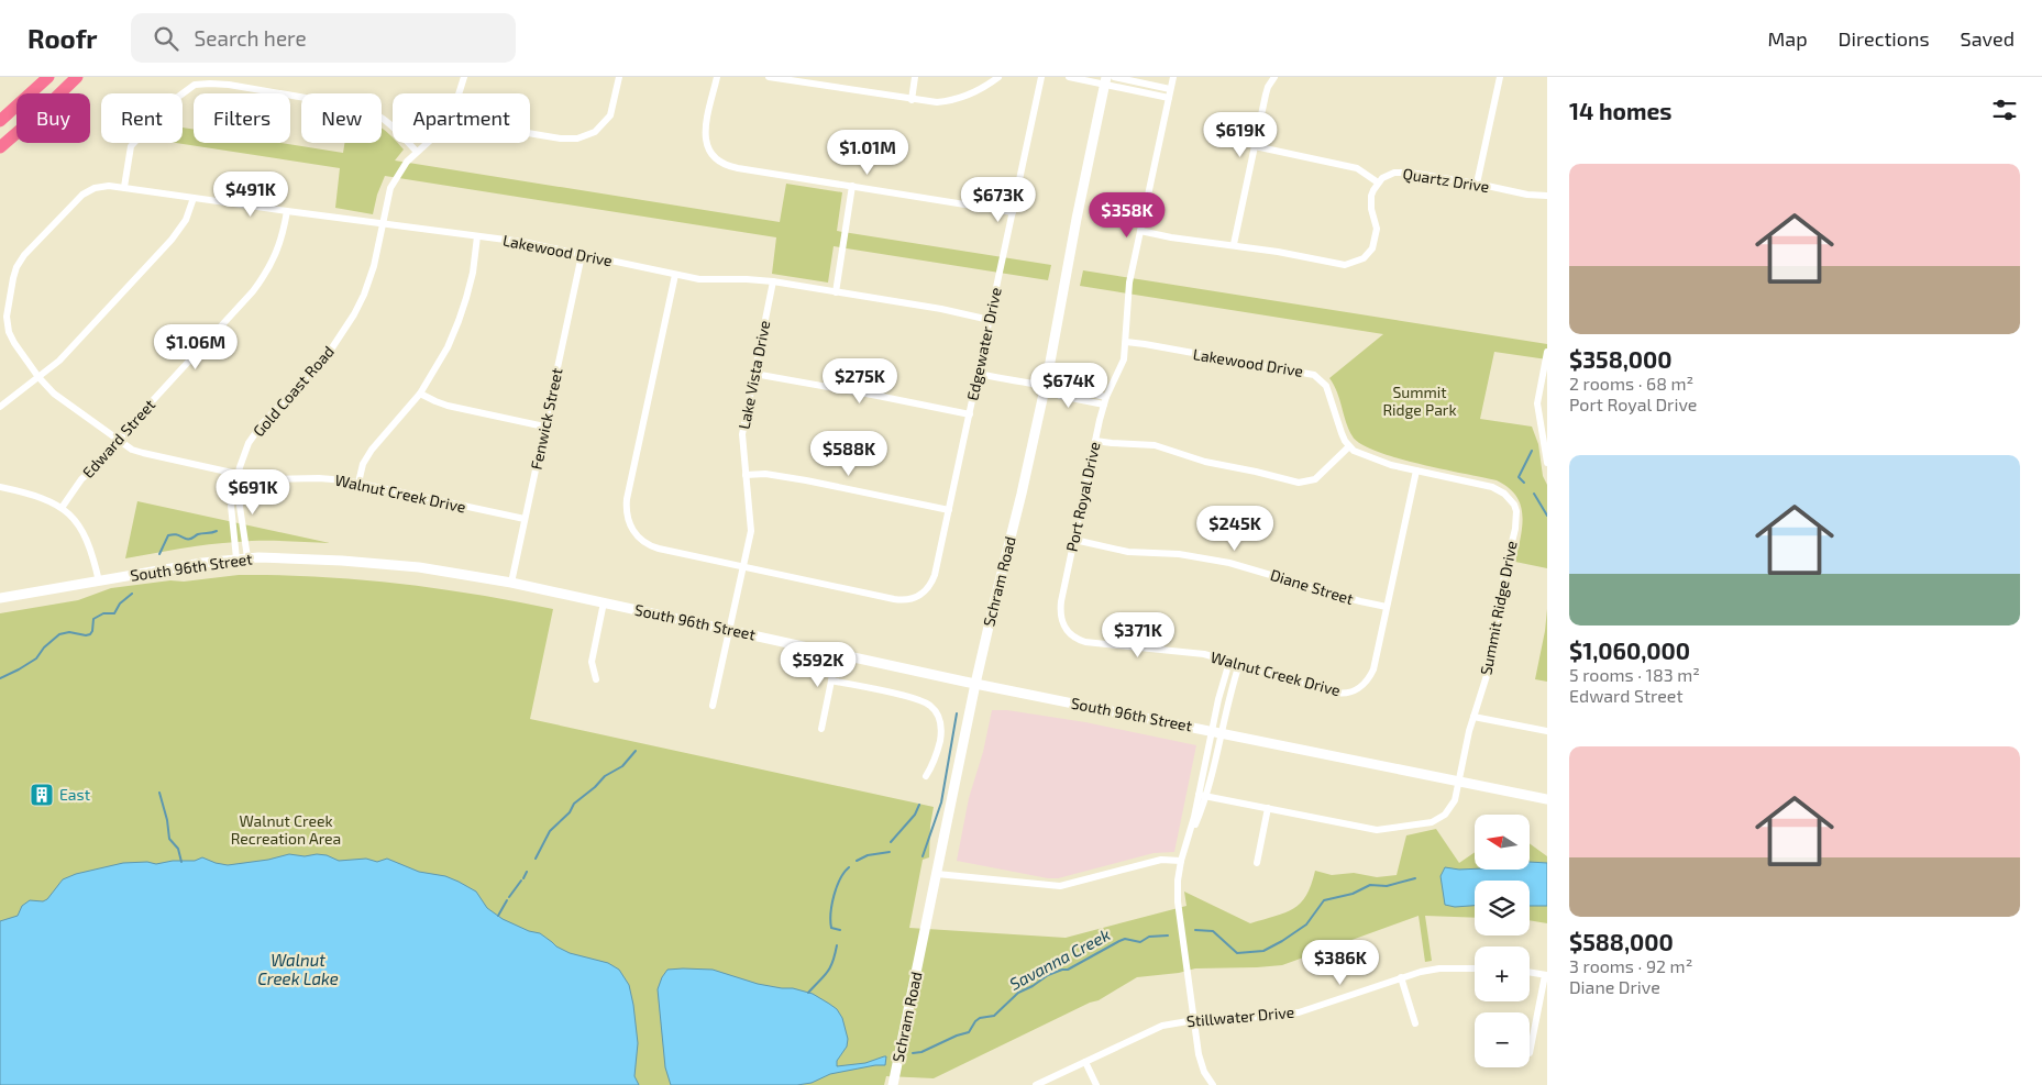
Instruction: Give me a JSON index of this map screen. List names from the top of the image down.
{
  "streets": {
    "main road": ["South 96th Street", "Schram Road"],
    "street": [
      "Quartz Drive",
      "Lakewood Drive",
      "Edgewater Drive",
      "Lake Vista Drive",
      "Gold Coast Road",
      "Fenwick Street",
      "Edward Street",
      "Walnut Creek Drive",
      "Port Royal Drive",
      "Diane Street",
      "Summit Ridge Drive",
      "Stillwater Drive"
    ]
  },
  "crossings": [
    ["Lakewood Drive", "Edgewater Drive"],
    ["Lakewood Drive", "Lake Vista Drive"],
    ["Lakewood Drive", "Gold Coast Road"],
    ["Lakewood Drive", "Fenwick Street"],
    ["Lakewood Drive", "Edward Street"],
    ["Lakewood Drive", "Walnut Creek Drive"],
    ["Lakewood Drive", "Port Royal Drive"],
    ["Edgewater Drive", "Lake Vista Drive"],
    ["Lake Vista Drive", "South 96th Street"],
    ["Gold Coast Road", "Walnut Creek Drive"],
    ["Gold Coast Road", "South 96th Street"],
    ["Fenwick Street", "Walnut Creek Drive"],
    ["Fenwick Street", "South 96th Street"],
    ["Edward Street", "Walnut Creek Drive"],
    ["Walnut Creek Drive", "Port Royal Drive"],
    ["Walnut Creek Drive", "Diane Street"],
    ["Port Royal Drive", "Diane Street"],
    ["South 96th Street", "Schram Road"],
    ["South 96th Street", "Summit Ridge Drive"]
  ],
  "water": ["Savanna Creek", "Walnut Creek Lake"],
  "parks": ["Summit Ridge Park", "Walnut Creek Recreation Area"],
  "places": {
    "building": ["East"]
  },
  "north": "left",
  "page": {
    "header": "Roofr",
    "search": "Search here",
    "nav": ["Map", "Directions", "Saved"],
    "heading": "14 homes",
    "chip": [
      "Buy",
      "Rent",
      "Filters",
      "New",
      "Apartment"
    ],
    "price": [
      "$619K",
      "$1.01M",
      "$491K",
      "$673K",
      "$358K",
      "$1.06M",
      "$275K",
      "$674K",
      "$588K",
      "$691K",
      "$245K",
      "$371K",
      "$592K",
      "$386K"
    ],
    "list": [
      {
        "name": "$358,000",
        "note": "2 rooms · 68 m² · Port Royal Drive"
      },
      {
        "name": "$1,060,000",
        "note": "5 rooms · 183 m² · Edward Street"
      },
      {
        "name": "$588,000",
        "note": "3 rooms · 92 m² · Diane Drive"
      }
    ],
    "map_buttons": ["+", "−"]
  }
}
